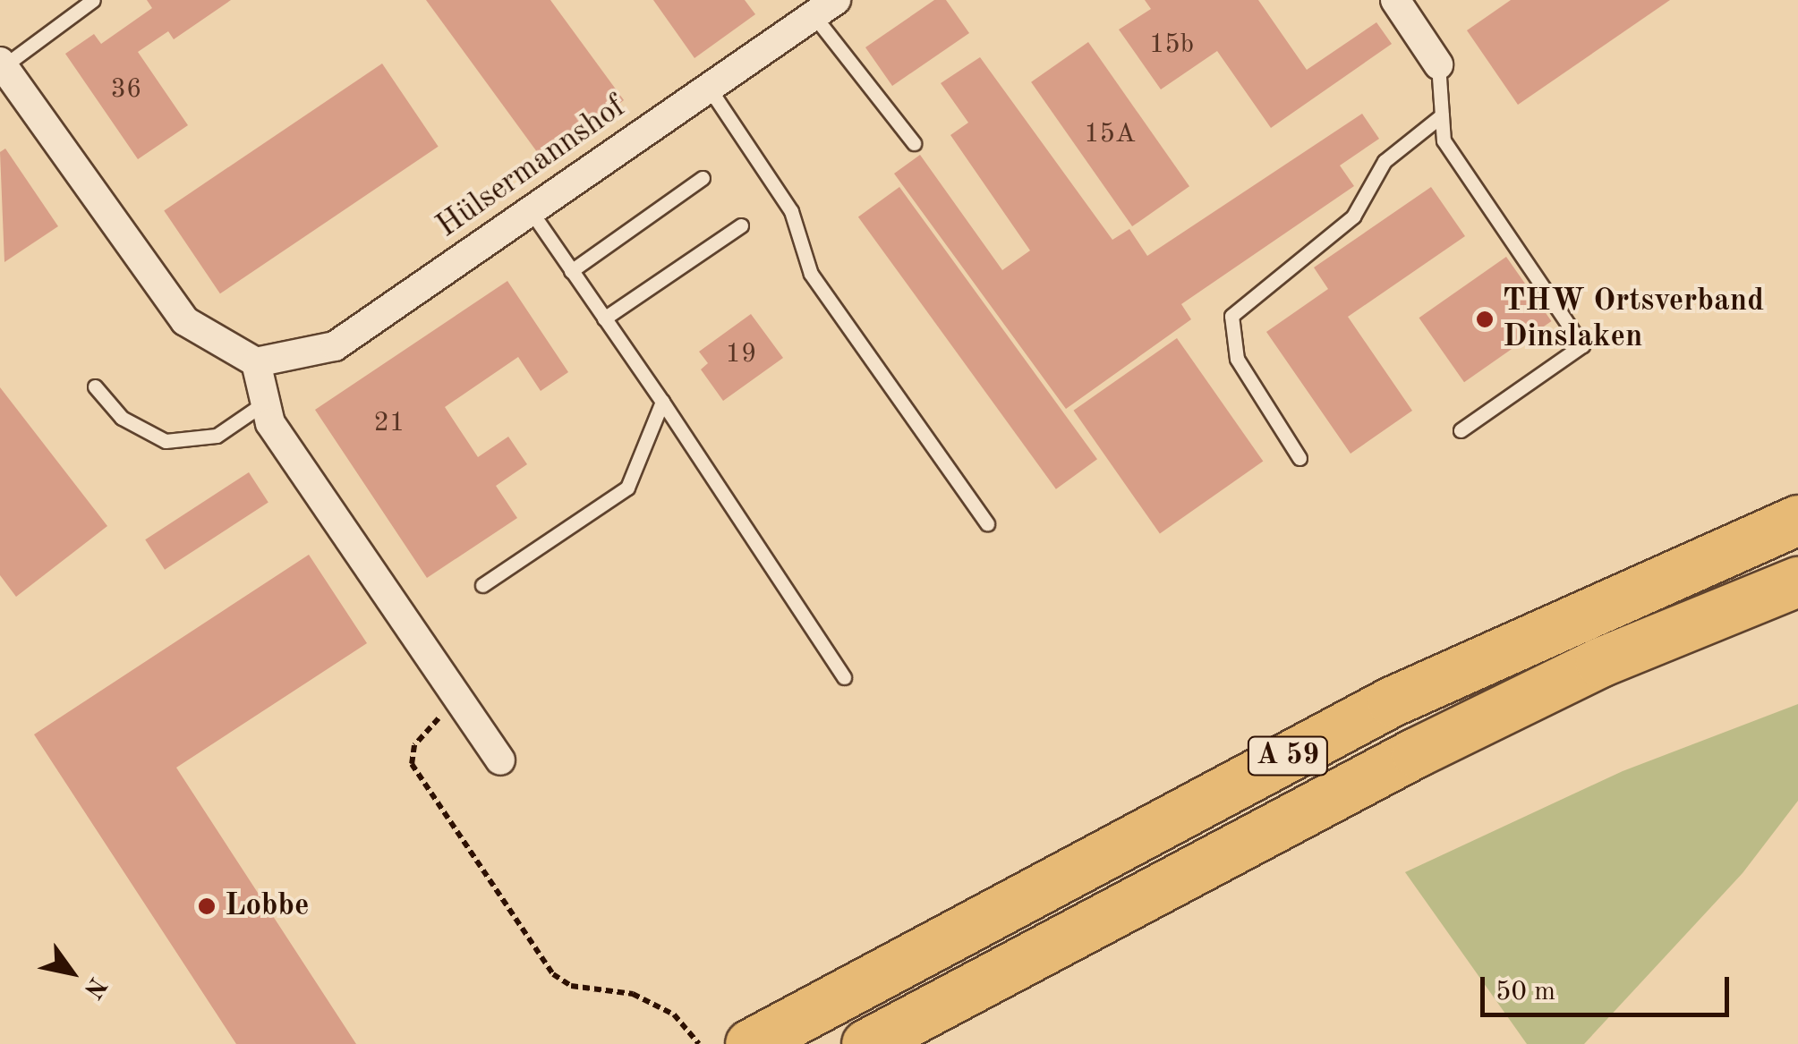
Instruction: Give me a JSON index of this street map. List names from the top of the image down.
{
  "streets": {
    "highway": ["A 59"],
    "street": ["Hülsermannshof"]
  },
  "places": ["THW Ortsverband Dinslaken", "Lobbe"],
  "house_numbers": [
    "15b",
    "36",
    "15A",
    "19",
    "21"
  ],
  "scale_bar": "50 m",
  "north": "bottom right"
}
